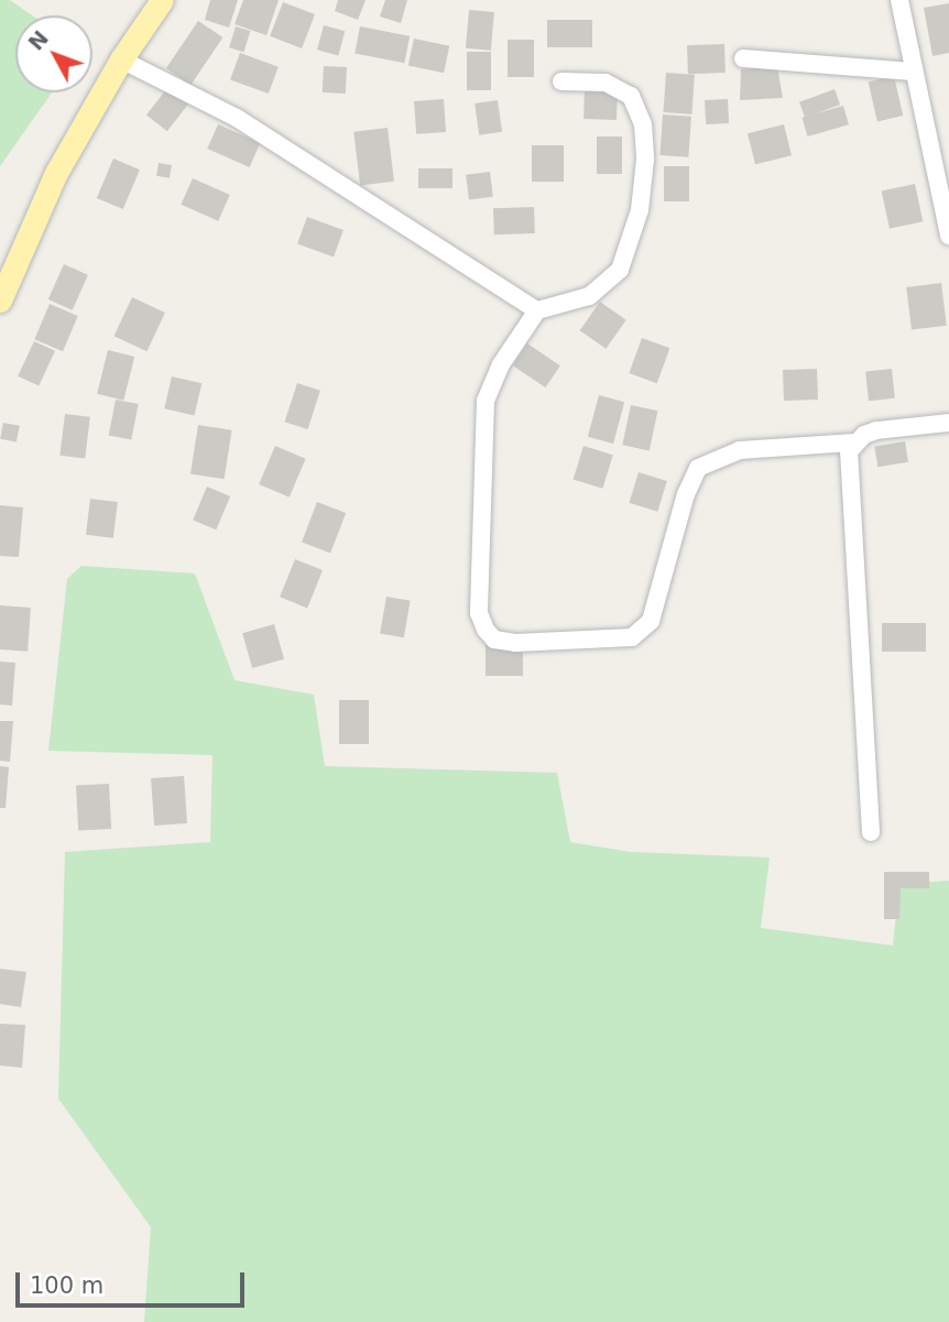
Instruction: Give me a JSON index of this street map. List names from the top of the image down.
{
  "scale_bar": "100 m",
  "north": "top left"
}
